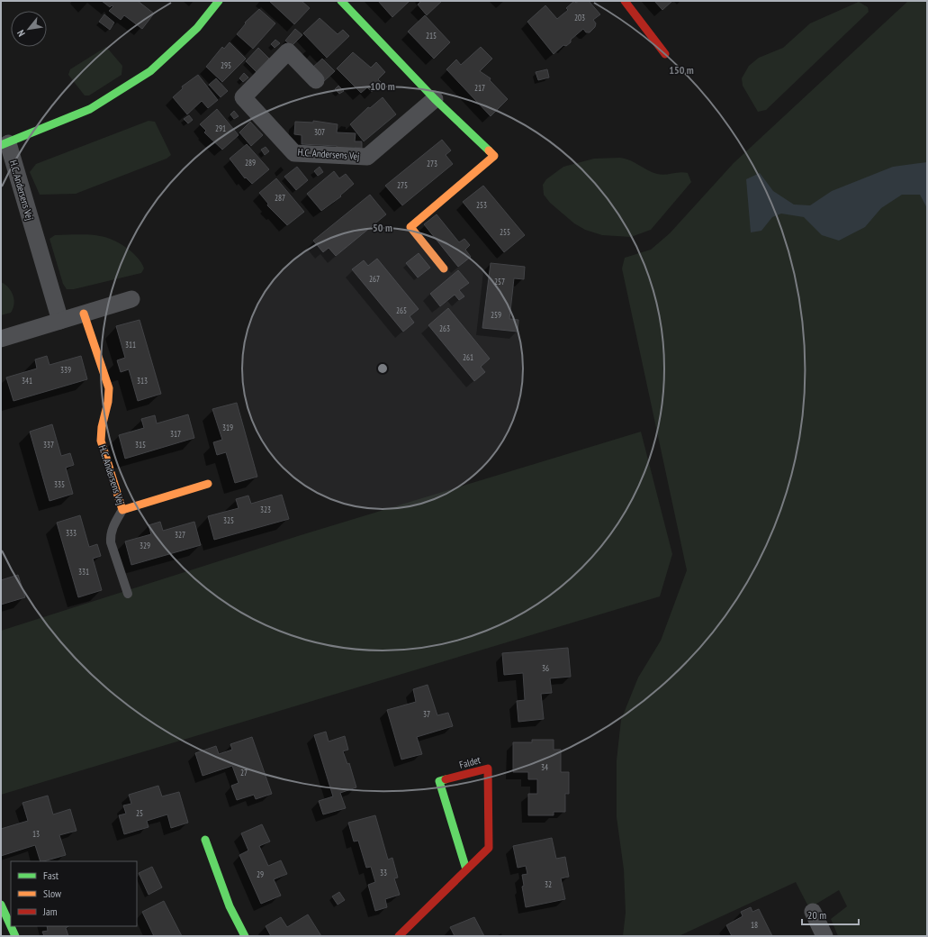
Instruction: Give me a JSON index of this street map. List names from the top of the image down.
{
  "streets": {
    "street": ["H.C. Andersens Vej", "Faldet"]
  },
  "house_numbers": [
    "203",
    "215",
    "295",
    "217",
    "291",
    "307",
    "289",
    "273",
    "275",
    "287",
    "253",
    "255",
    "267",
    "257",
    "265",
    "259",
    "263",
    "311",
    "261",
    "339",
    "341",
    "313",
    "319",
    "317",
    "337",
    "315",
    "335",
    "323",
    "325",
    "333",
    "327",
    "329",
    "331",
    "36",
    "37",
    "34",
    "27",
    "25",
    "13",
    "33",
    "29",
    "32",
    "18"
  ],
  "legend": ["Fast", "Slow", "Jam"],
  "scale_bar": "20 m",
  "north": "bottom left",
  "rings": ["150 m", "100 m", "50 m"]
}
